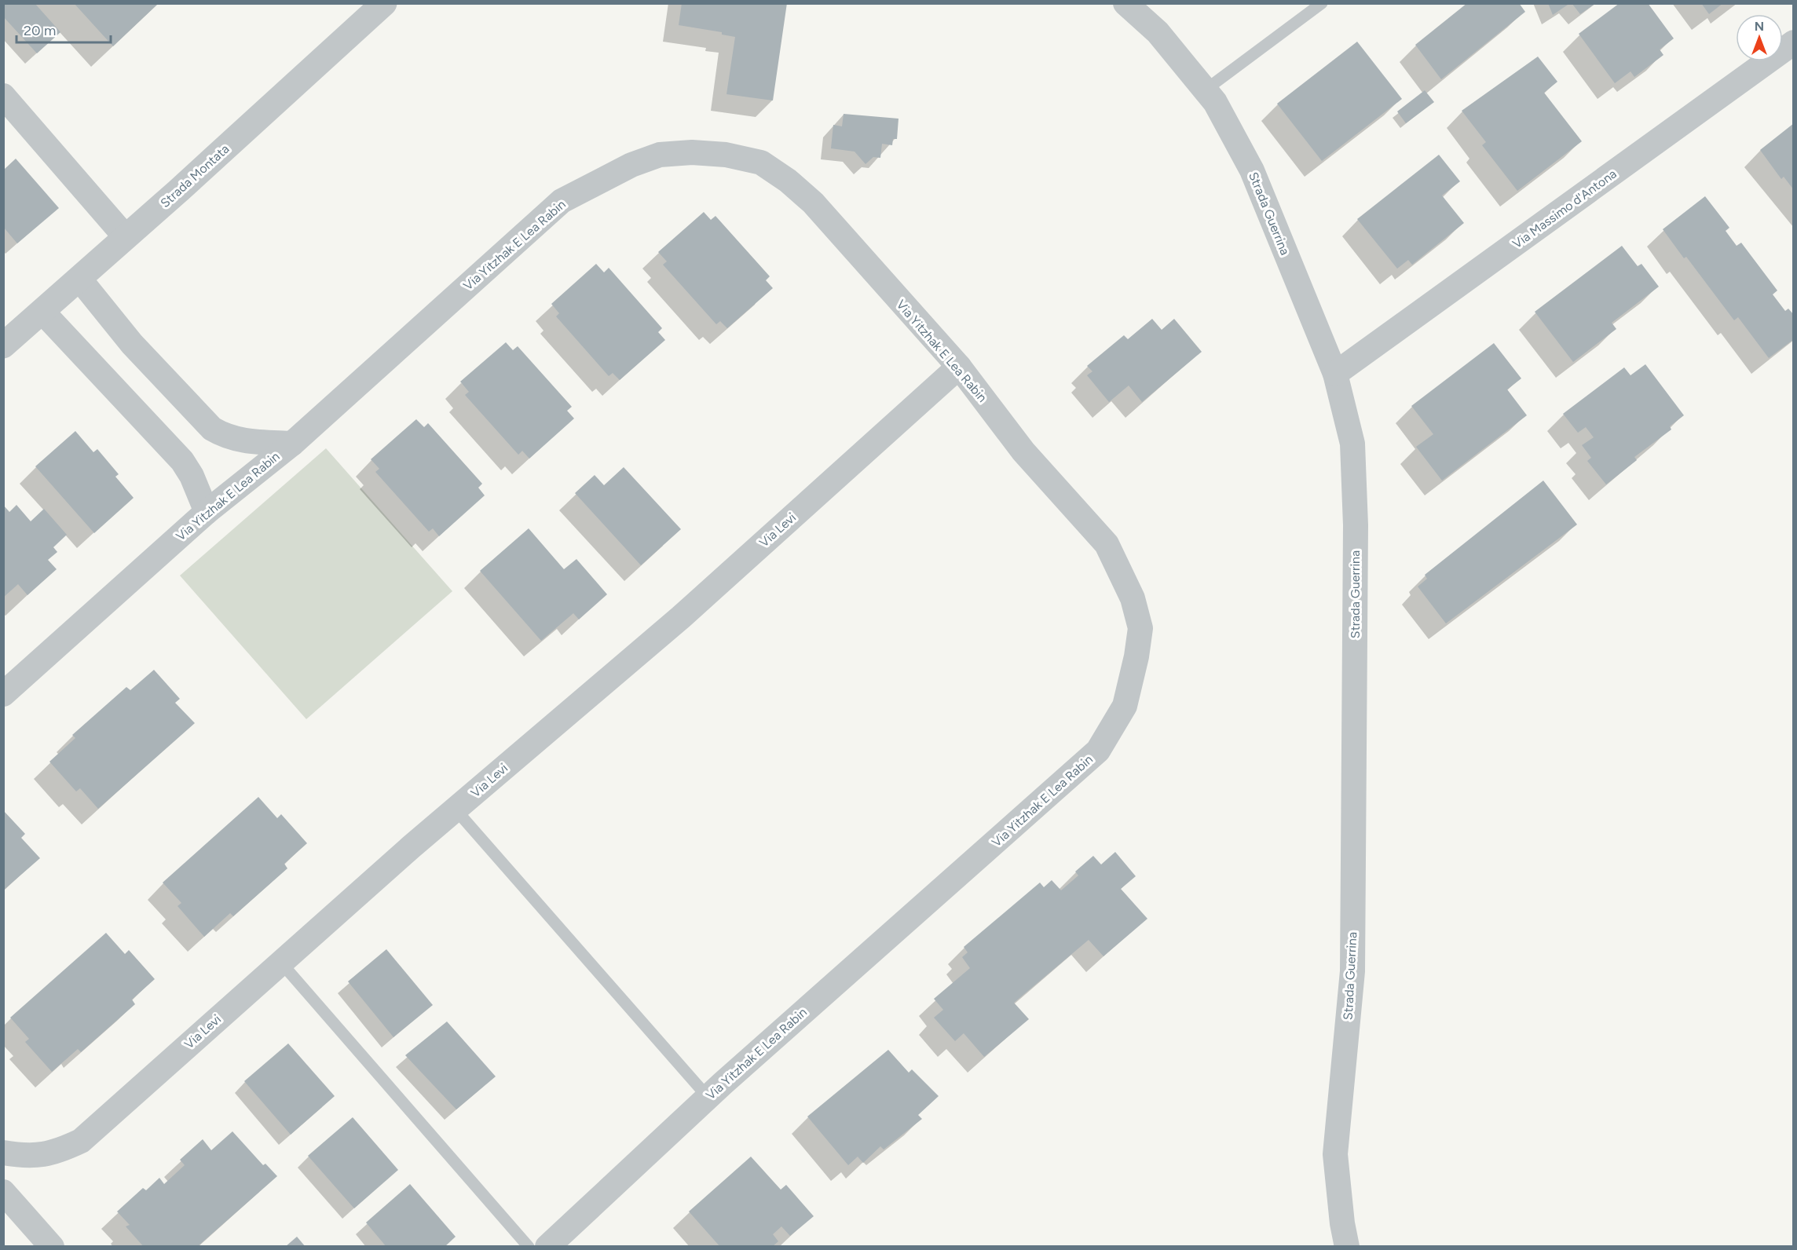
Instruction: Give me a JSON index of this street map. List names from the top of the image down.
{
  "streets": {
    "street": [
      "Strada Montata",
      "Via Massimo d'Antona",
      "Strada Guerrina",
      "Via Yitzhak E Lea Rabin",
      "Via Levi"
    ]
  },
  "crossings": [
    ["Via Massimo d'Antona", "Strada Guerrina"],
    ["Via Yitzhak E Lea Rabin", "Via Levi"]
  ],
  "scale_bar": "20 m",
  "north": "top"
}
